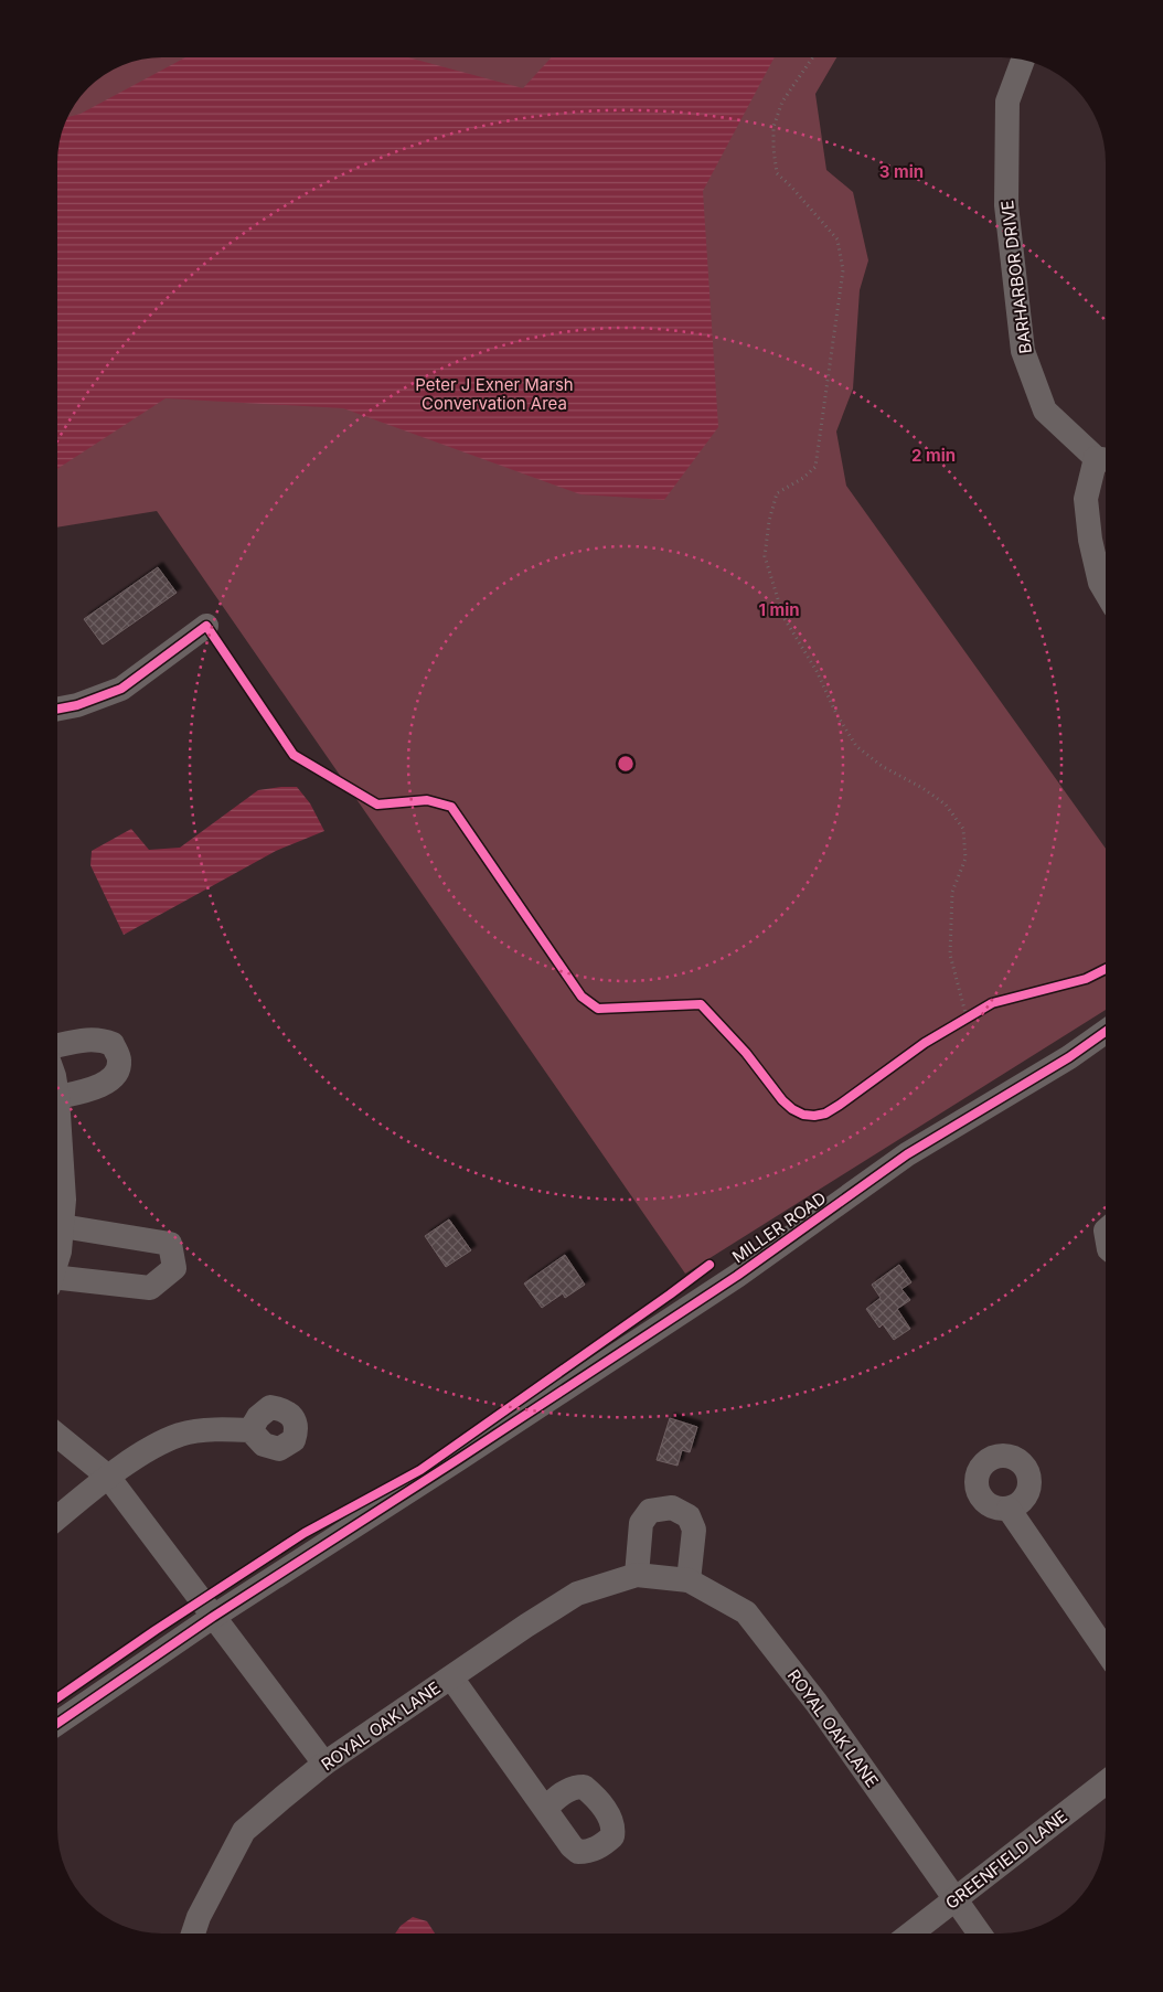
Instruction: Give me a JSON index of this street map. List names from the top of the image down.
{
  "streets": {
    "street": [
      "BARHARBOR DRIVE",
      "MILLER ROAD",
      "ROYAL OAK LANE",
      "GREENFIELD LANE"
    ]
  },
  "crossings": [
    ["ROYAL OAK LANE", "GREENFIELD LANE"]
  ],
  "parks": ["Peter J Exner Marsh Convervation Area"],
  "rings": ["3 min", "2 min", "1 min"]
}
